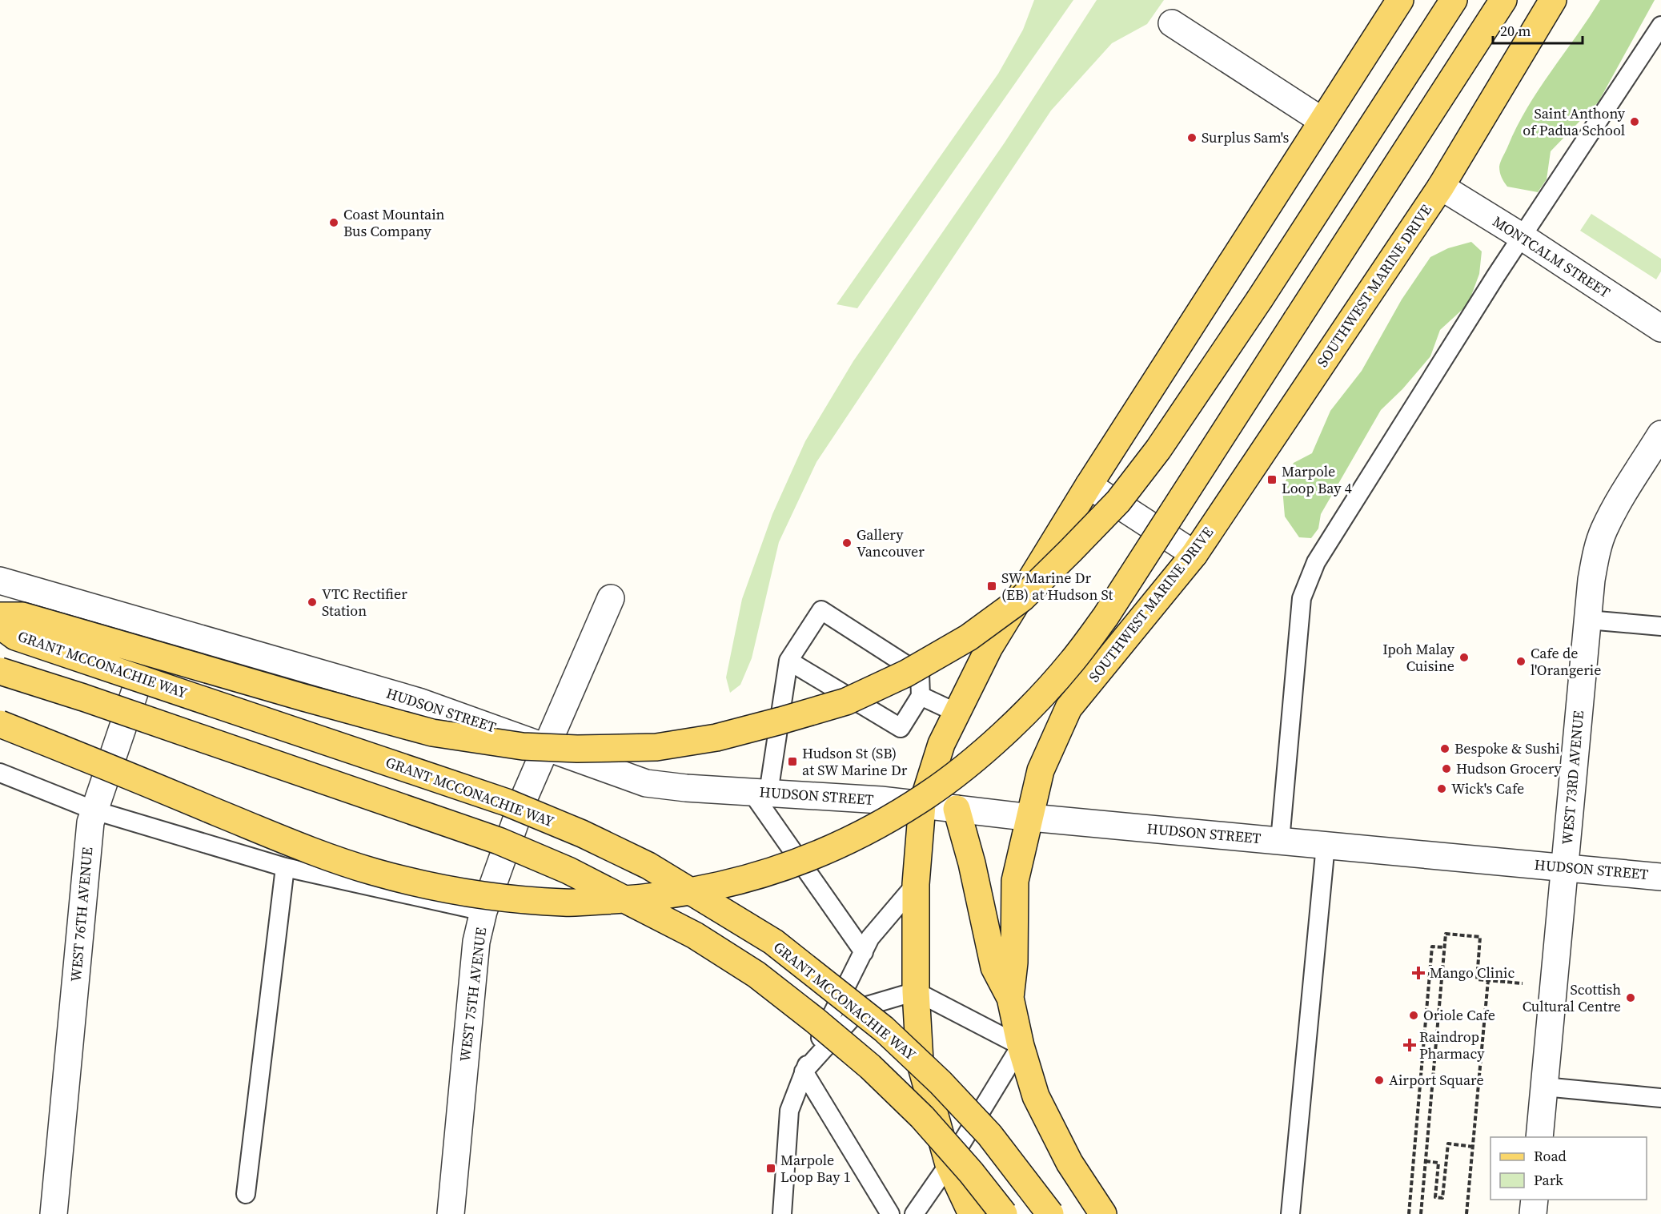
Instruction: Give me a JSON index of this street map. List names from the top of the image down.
{
  "streets": {
    "main road": ["SOUTHWEST MARINE DRIVE", "GRANT MCCONACHIE WAY"],
    "street": [
      "MONTCALM STREET",
      "HUDSON STREET",
      "WEST 73RD AVENUE",
      "WEST 76TH AVENUE",
      "WEST 75TH AVENUE"
    ]
  },
  "crossings": [
    ["MONTCALM STREET", "SOUTHWEST MARINE DRIVE"],
    ["SOUTHWEST MARINE DRIVE", "HUDSON STREET"],
    ["HUDSON STREET", "WEST 73RD AVENUE"],
    ["HUDSON STREET", "WEST 76TH AVENUE"],
    ["HUDSON STREET", "WEST 75TH AVENUE"]
  ],
  "places": {
    "other": [
      "Saint Anthony of Padua School",
      "Surplus Sam's",
      "Coast Mountain Bus Company",
      "Gallery Vancouver",
      "VTC Rectifier Station",
      "Ipoh Malay Cuisine",
      "Cafe de l'Orangerie",
      "Bespoke & Sushi",
      "Hudson Grocery",
      "Wick's Cafe",
      "Scottish Cultural Centre",
      "Oriole Cafe",
      "Airport Square"
    ],
    "transit": [
      "Marpole Loop Bay 4",
      "SW Marine Dr (EB) at Hudson St",
      "Hudson St (SB) at SW Marine Dr",
      "Marpole Loop Bay 1"
    ],
    "health": ["Mango Clinic", "Raindrop Pharmacy"]
  },
  "legend": ["Road", "Park"],
  "scale_bar": "20 m"
}
